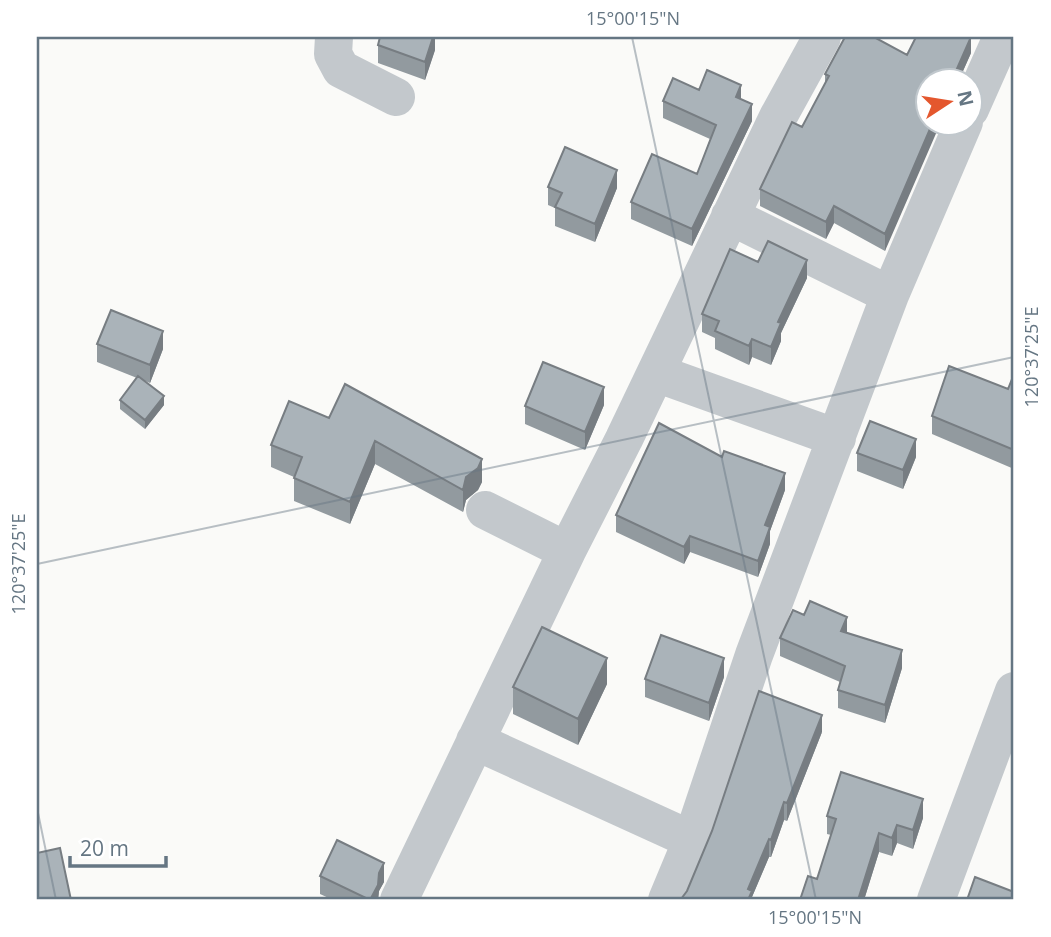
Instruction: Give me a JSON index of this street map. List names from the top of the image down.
{
  "scale_bar": "20 m",
  "north": "right",
  "coordinates": ["15°00'15\"N", "120°37'25\"E"]
}
